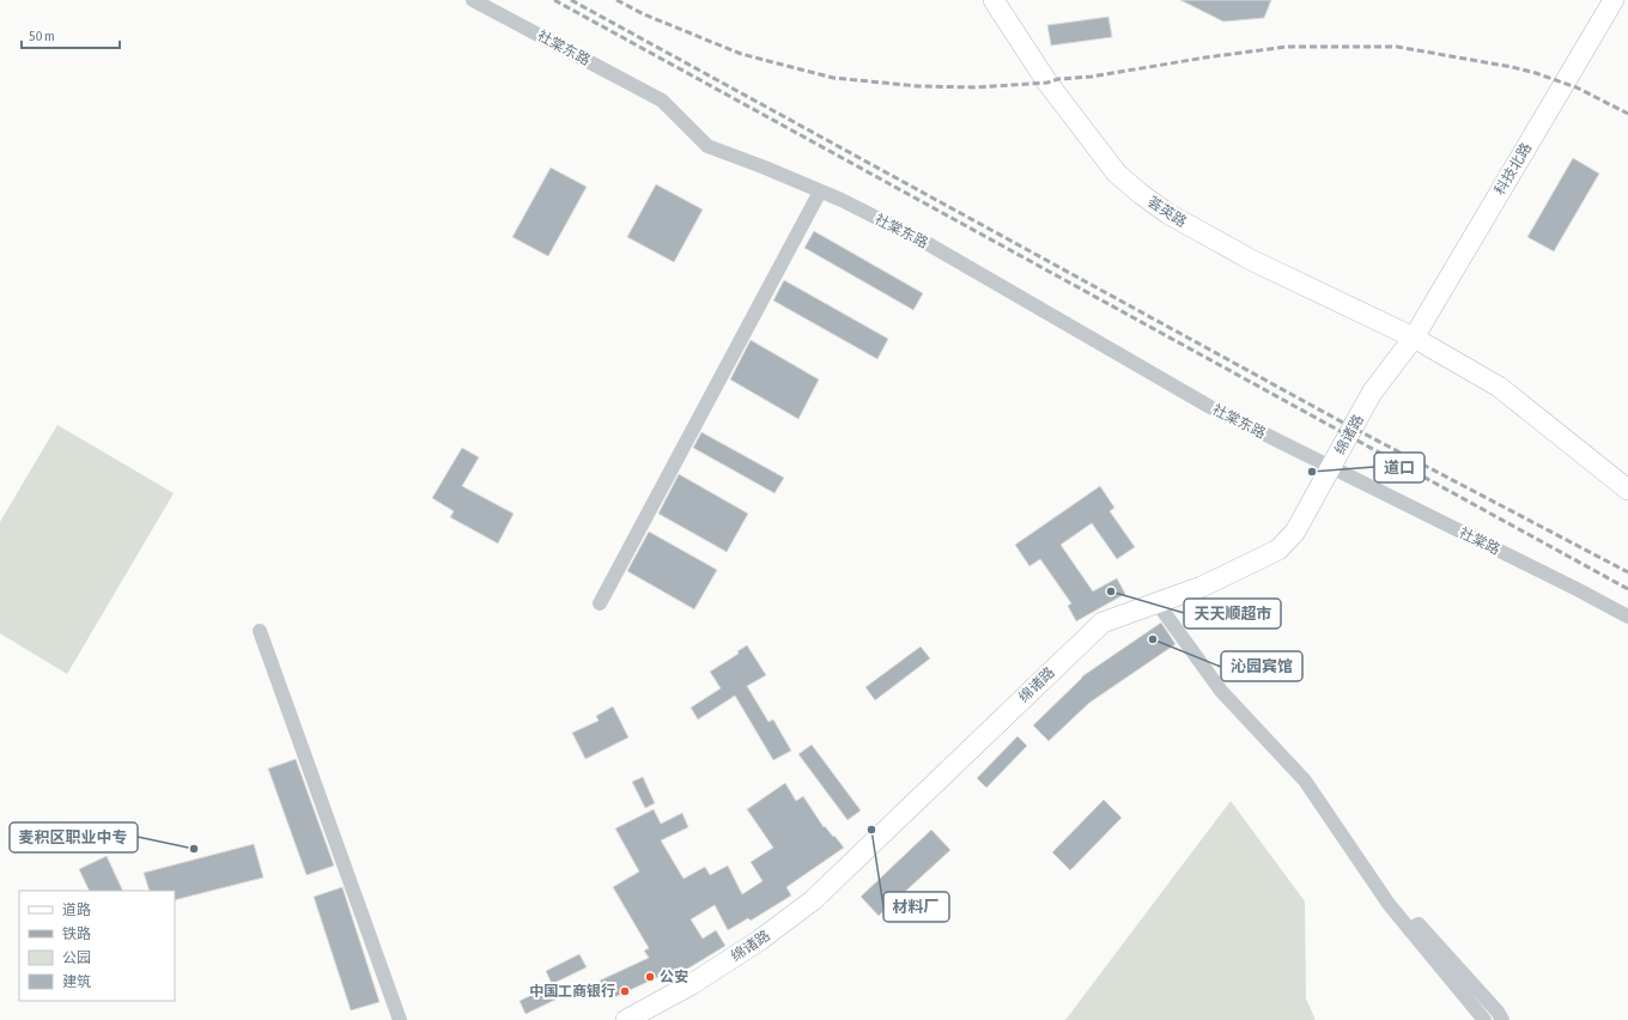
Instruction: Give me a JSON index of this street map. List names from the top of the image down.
{
  "streets": {
    "street": [
      "社棠东路",
      "科技北路",
      "荟英路",
      "绵诸路",
      "社棠路"
    ]
  },
  "crossings": [
    ["社棠东路", "绵诸路"],
    ["社棠东路", "社棠路"],
    ["科技北路", "荟英路"],
    ["科技北路", "绵诸路"],
    ["荟英路", "绵诸路"],
    ["绵诸路", "社棠路"]
  ],
  "places": [
    "道口",
    "天天顺超市",
    "沁园宾馆",
    "材料厂",
    "麦积区职业中专",
    "公安",
    "中国工商银行"
  ],
  "legend": [
    "道路",
    "铁路",
    "公园",
    "建筑"
  ],
  "scale_bar": "50 m"
}
